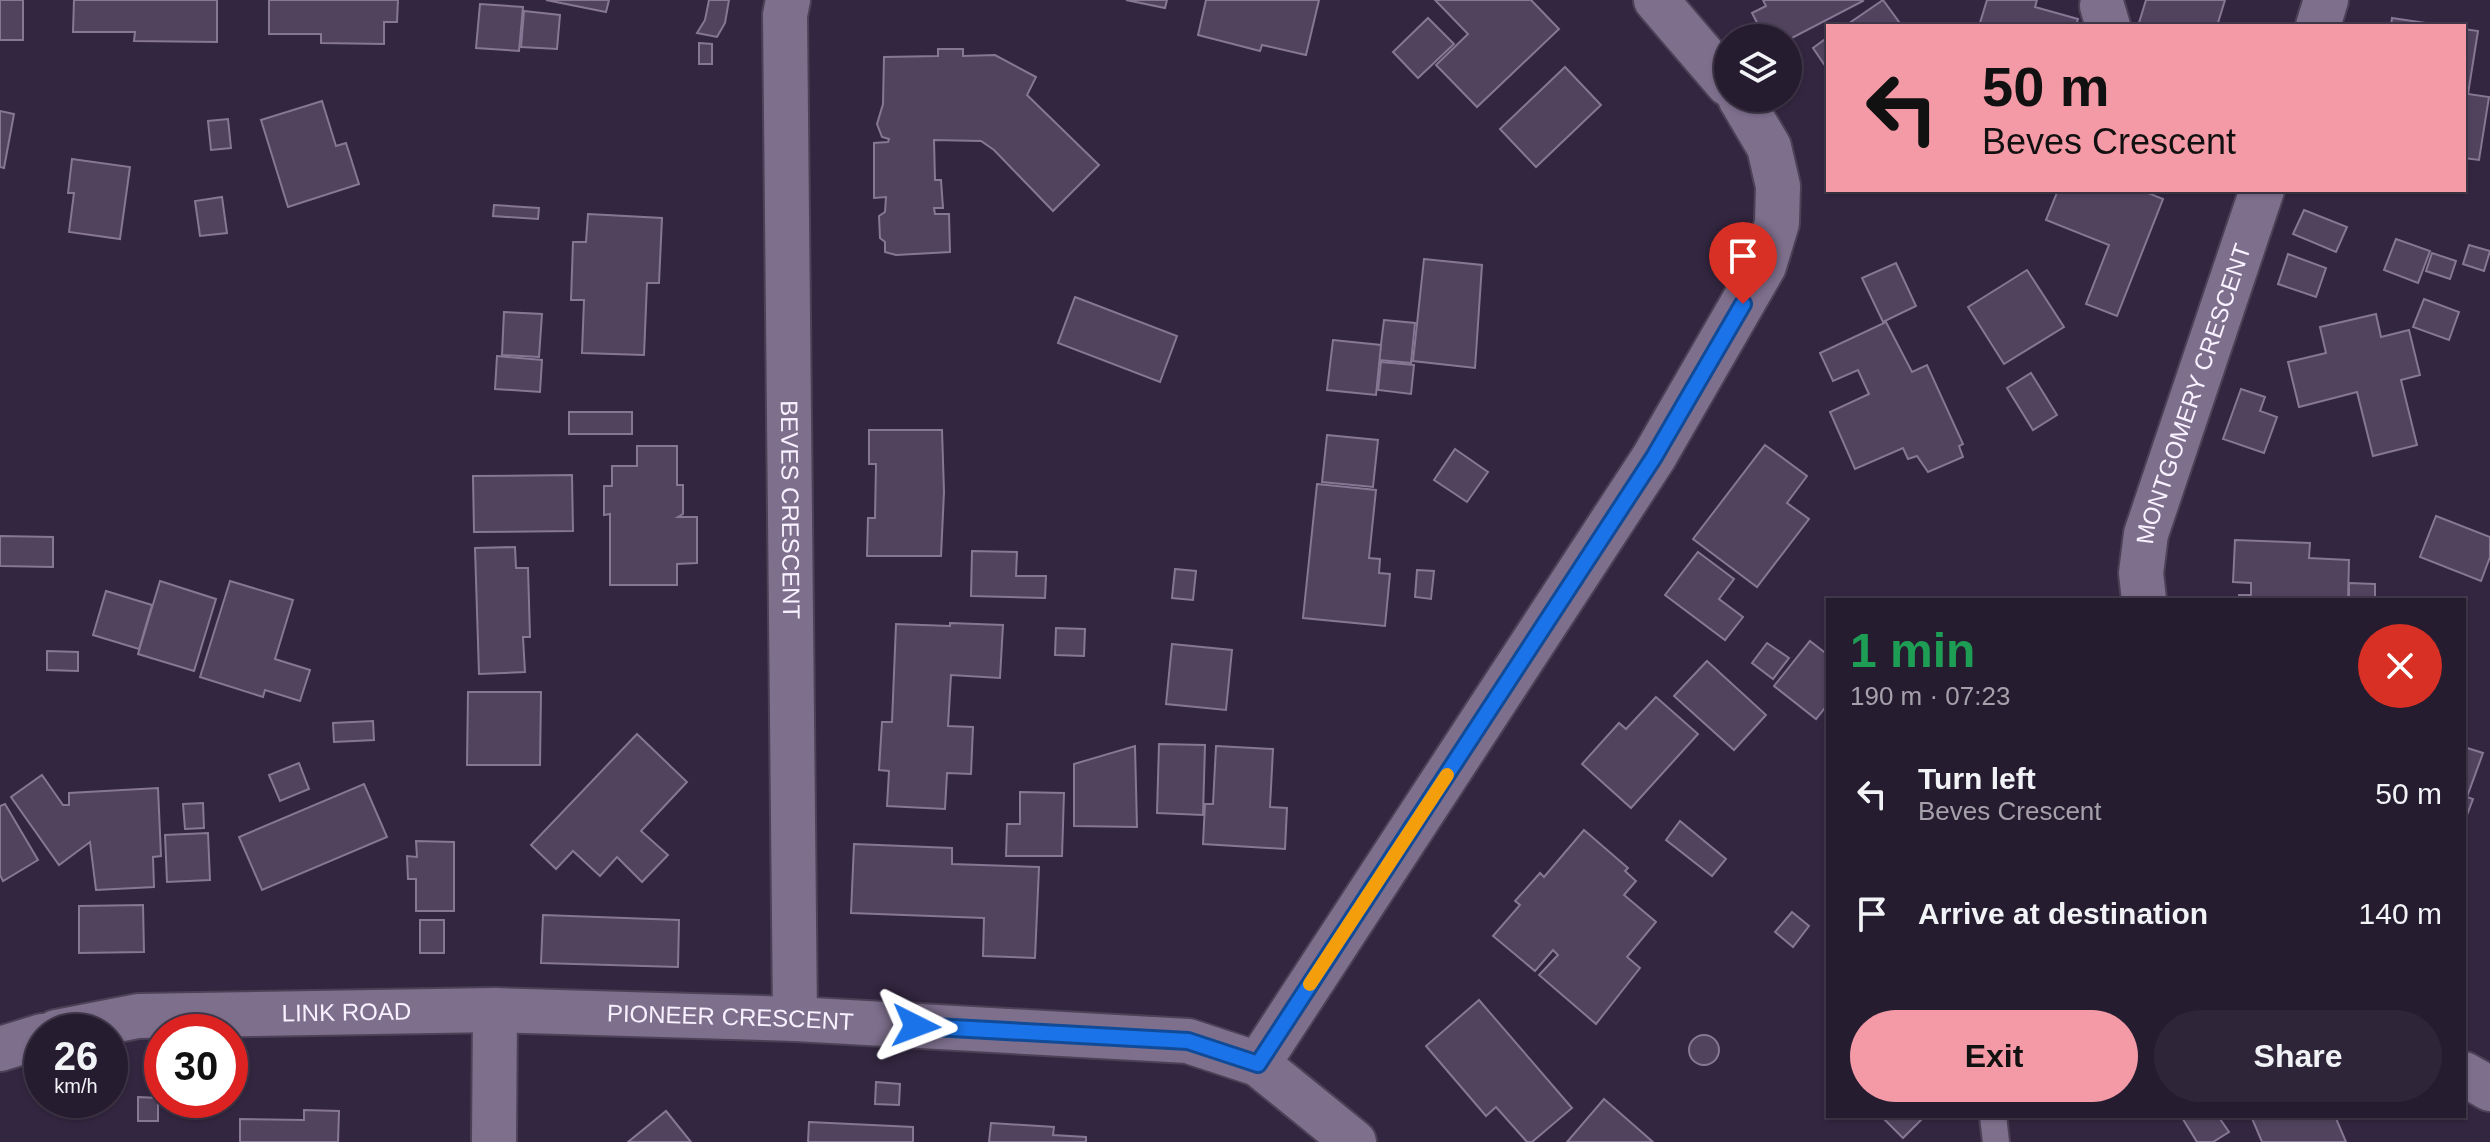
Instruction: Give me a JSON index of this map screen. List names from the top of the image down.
{
  "streets": {
    "street": [
      "MONTGOMERY CRESCENT",
      "BEVES CRESCENT",
      "LINK ROAD",
      "PIONEER CRESCENT"
    ]
  },
  "crossings": [
    ["BEVES CRESCENT", "PIONEER CRESCENT"],
    ["LINK ROAD", "PIONEER CRESCENT"]
  ],
  "page": {
    "turn": ["50 m", "Beves Crescent"],
    "heading": ["1 min", "190 m · 07:23"],
    "list": [
      {
        "name": "Turn left",
        "note": "Beves Crescent",
        "value": "50 m"
      },
      {
        "name": "Arrive at destination",
        "value": "140 m"
      }
    ],
    "buttons": ["Exit", "Share"],
    "speed": "26 km/h",
    "limit": "30"
  }
}
